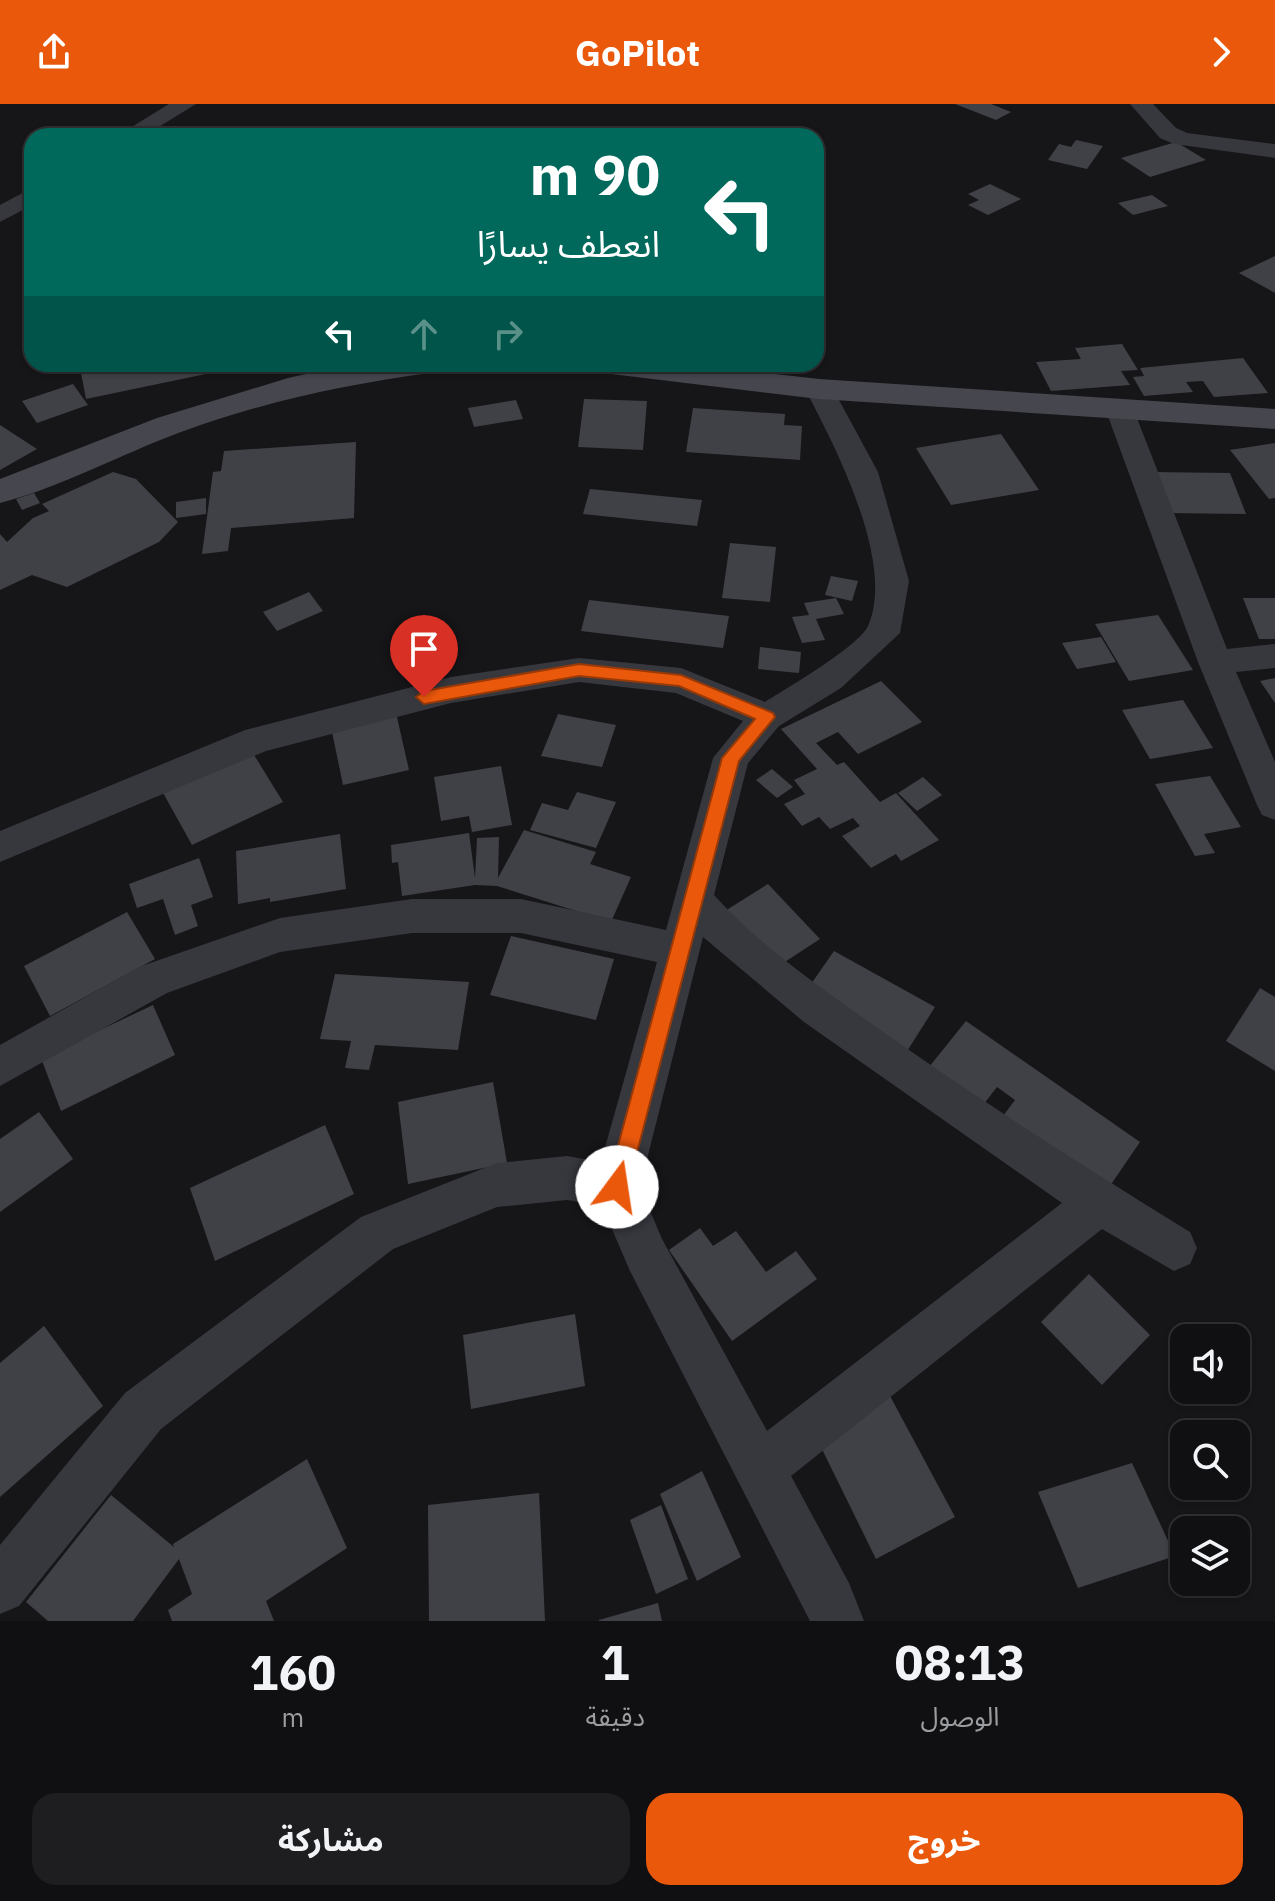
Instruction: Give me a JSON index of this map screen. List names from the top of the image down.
{
  "page": {
    "header": "GoPilot",
    "turn": ["90 m", "انعطف يسارًا"],
    "eta": [
      "08:13",
      "الوصول",
      "1",
      "دقيقة",
      "160",
      "m"
    ],
    "buttons": ["خروج", "مشاركة"]
  }
}
